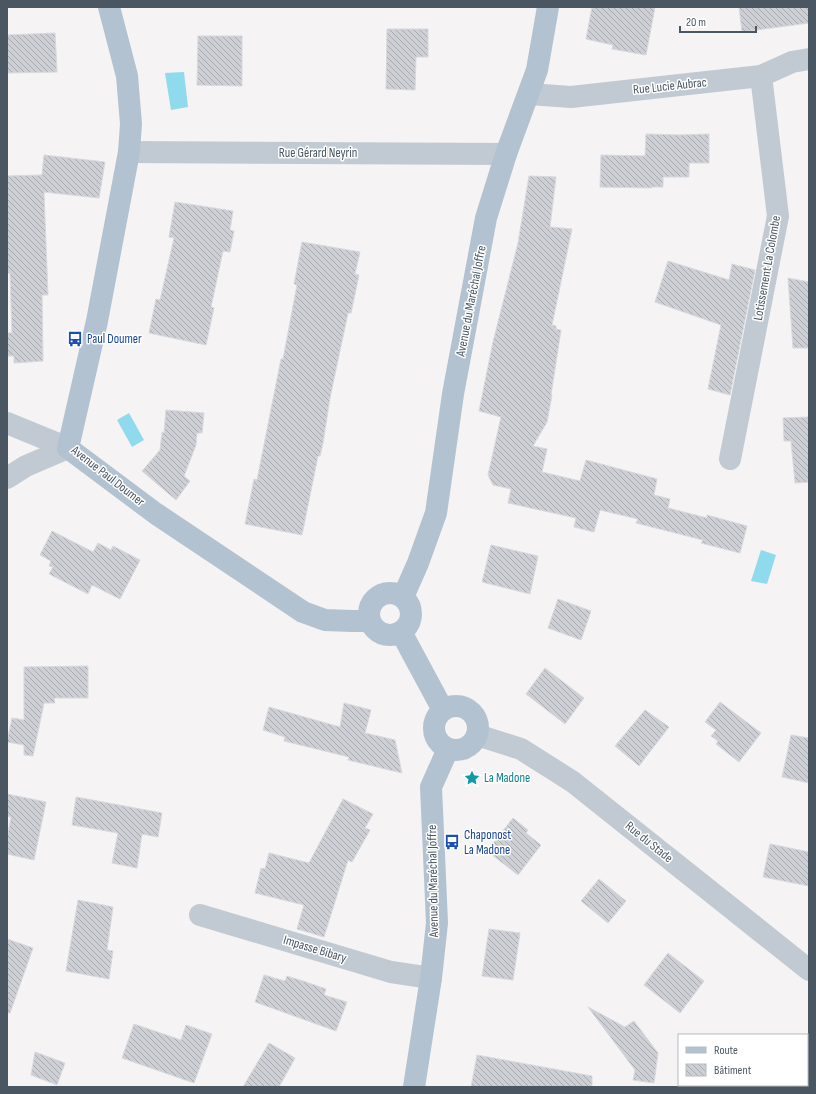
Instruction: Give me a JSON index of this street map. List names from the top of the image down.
{
  "streets": {
    "main road": ["Avenue du Maréchal Joffre", "Avenue Paul Doumer"],
    "street": [
      "Rue Lucie Aubrac",
      "Rue Gérard Neyrin",
      "Lotissement La Colombe",
      "Rue du Stade",
      "Impasse Bibary"
    ]
  },
  "crossings": [
    ["Rue Lucie Aubrac", "Lotissement La Colombe"],
    ["Rue Lucie Aubrac", "Avenue du Maréchal Joffre"],
    ["Rue Gérard Neyrin", "Avenue du Maréchal Joffre"],
    ["Rue Gérard Neyrin", "Avenue Paul Doumer"],
    ["Avenue du Maréchal Joffre", "Avenue Paul Doumer"],
    ["Avenue du Maréchal Joffre", "Rue du Stade"],
    ["Avenue du Maréchal Joffre", "Impasse Bibary"]
  ],
  "places": {
    "bus stop": ["Paul Doumer", "Chaponost La Madone"],
    "place": ["La Madone"]
  },
  "legend": ["Route", "Bâtiment"],
  "scale_bar": "20 m"
}
